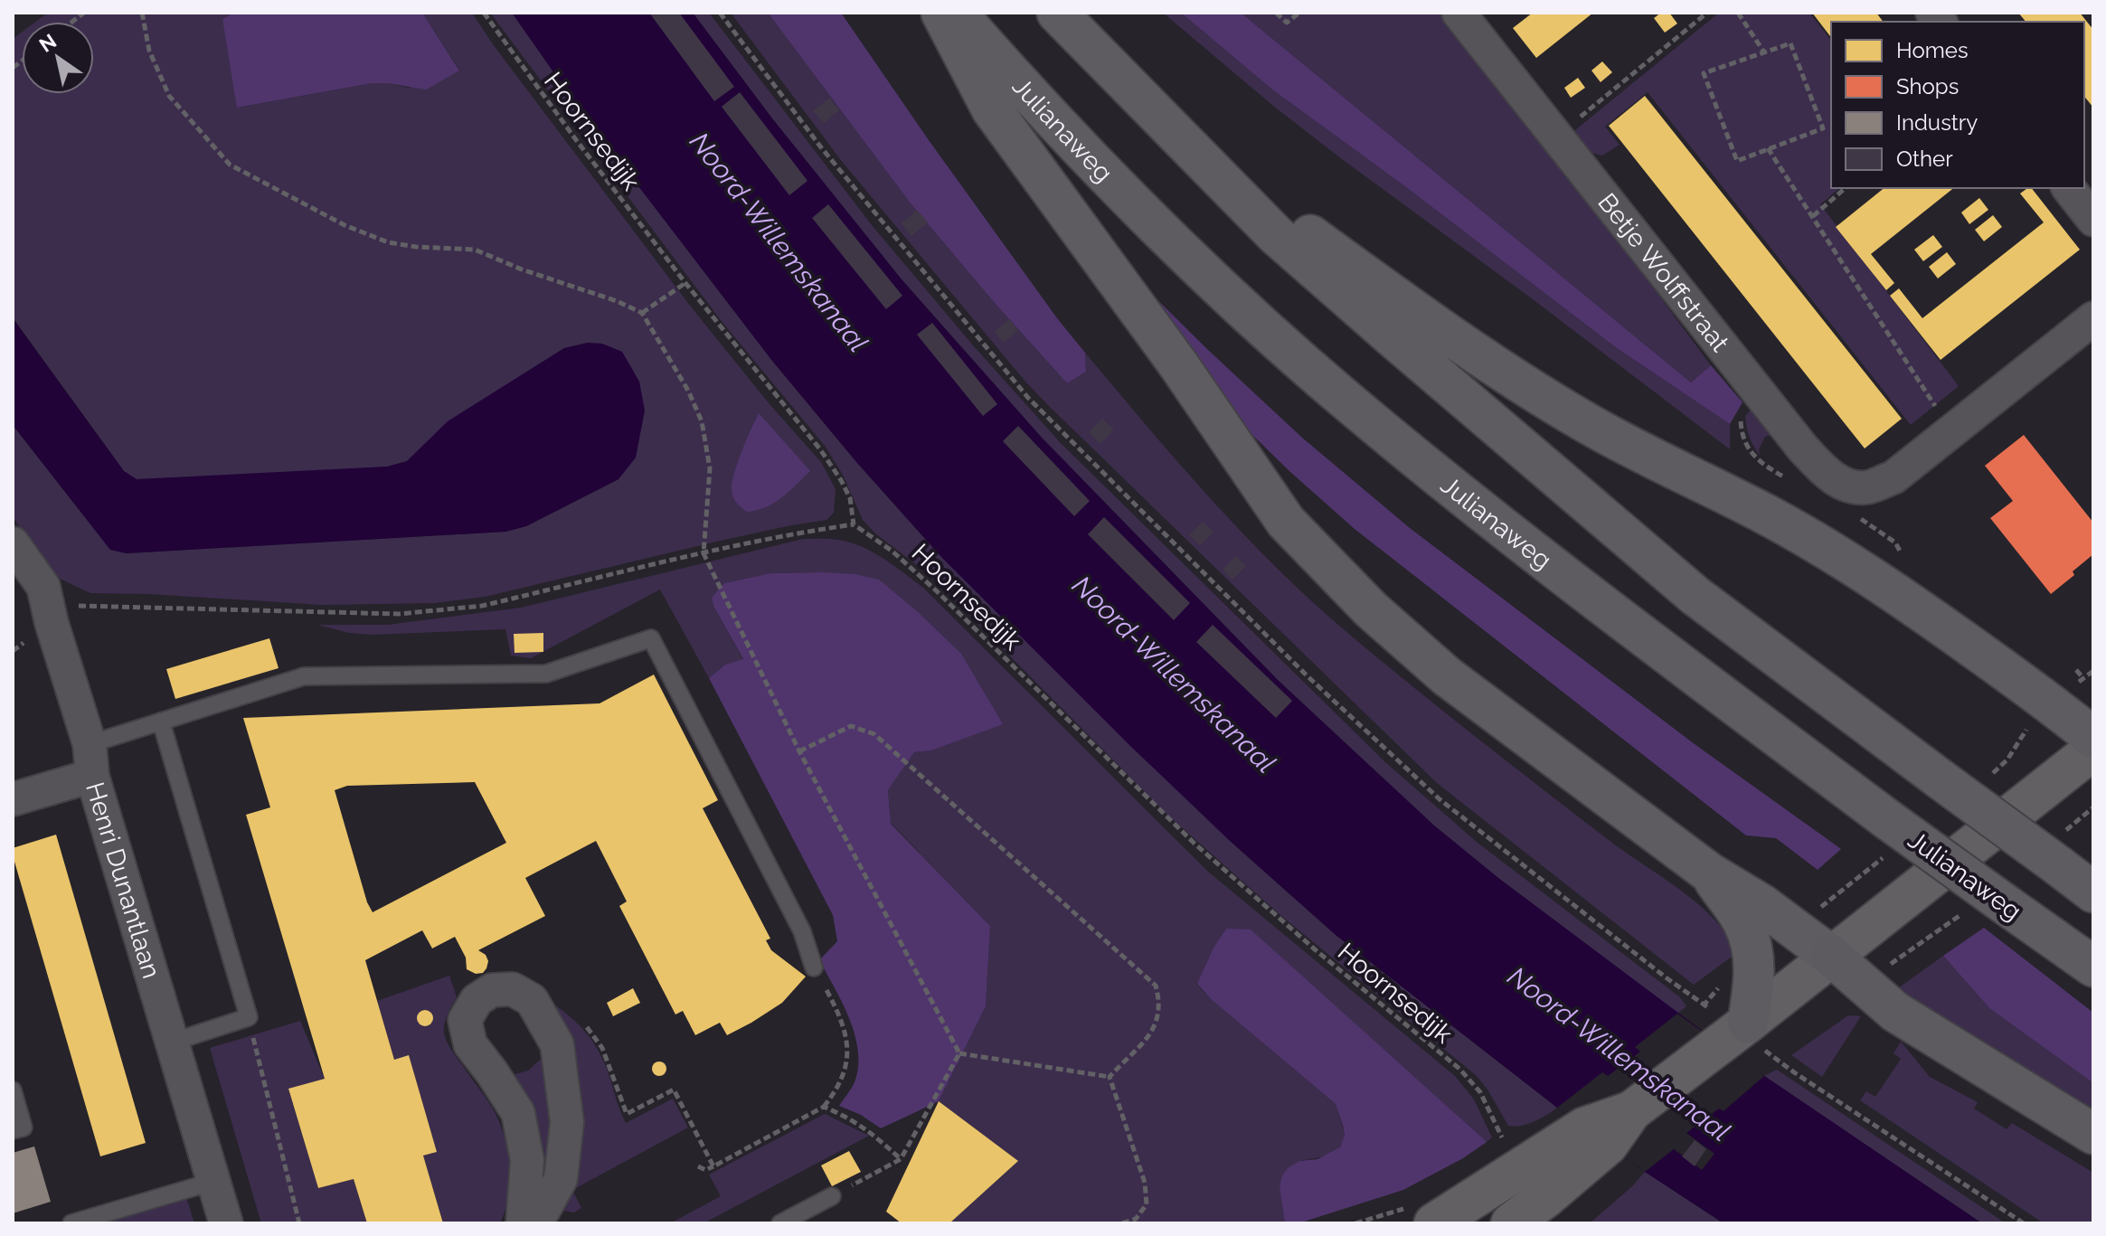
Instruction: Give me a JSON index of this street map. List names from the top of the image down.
{
  "streets": {
    "highway": ["Julianaweg"],
    "street": ["Betje Wolffstraat", "Henri Dunantlaan"],
    "path": ["Hoornsedijk"]
  },
  "water": ["Noord-Willemskanaal"],
  "legend": [
    "Homes",
    "Shops",
    "Industry",
    "Other"
  ],
  "north": "top left"
}
